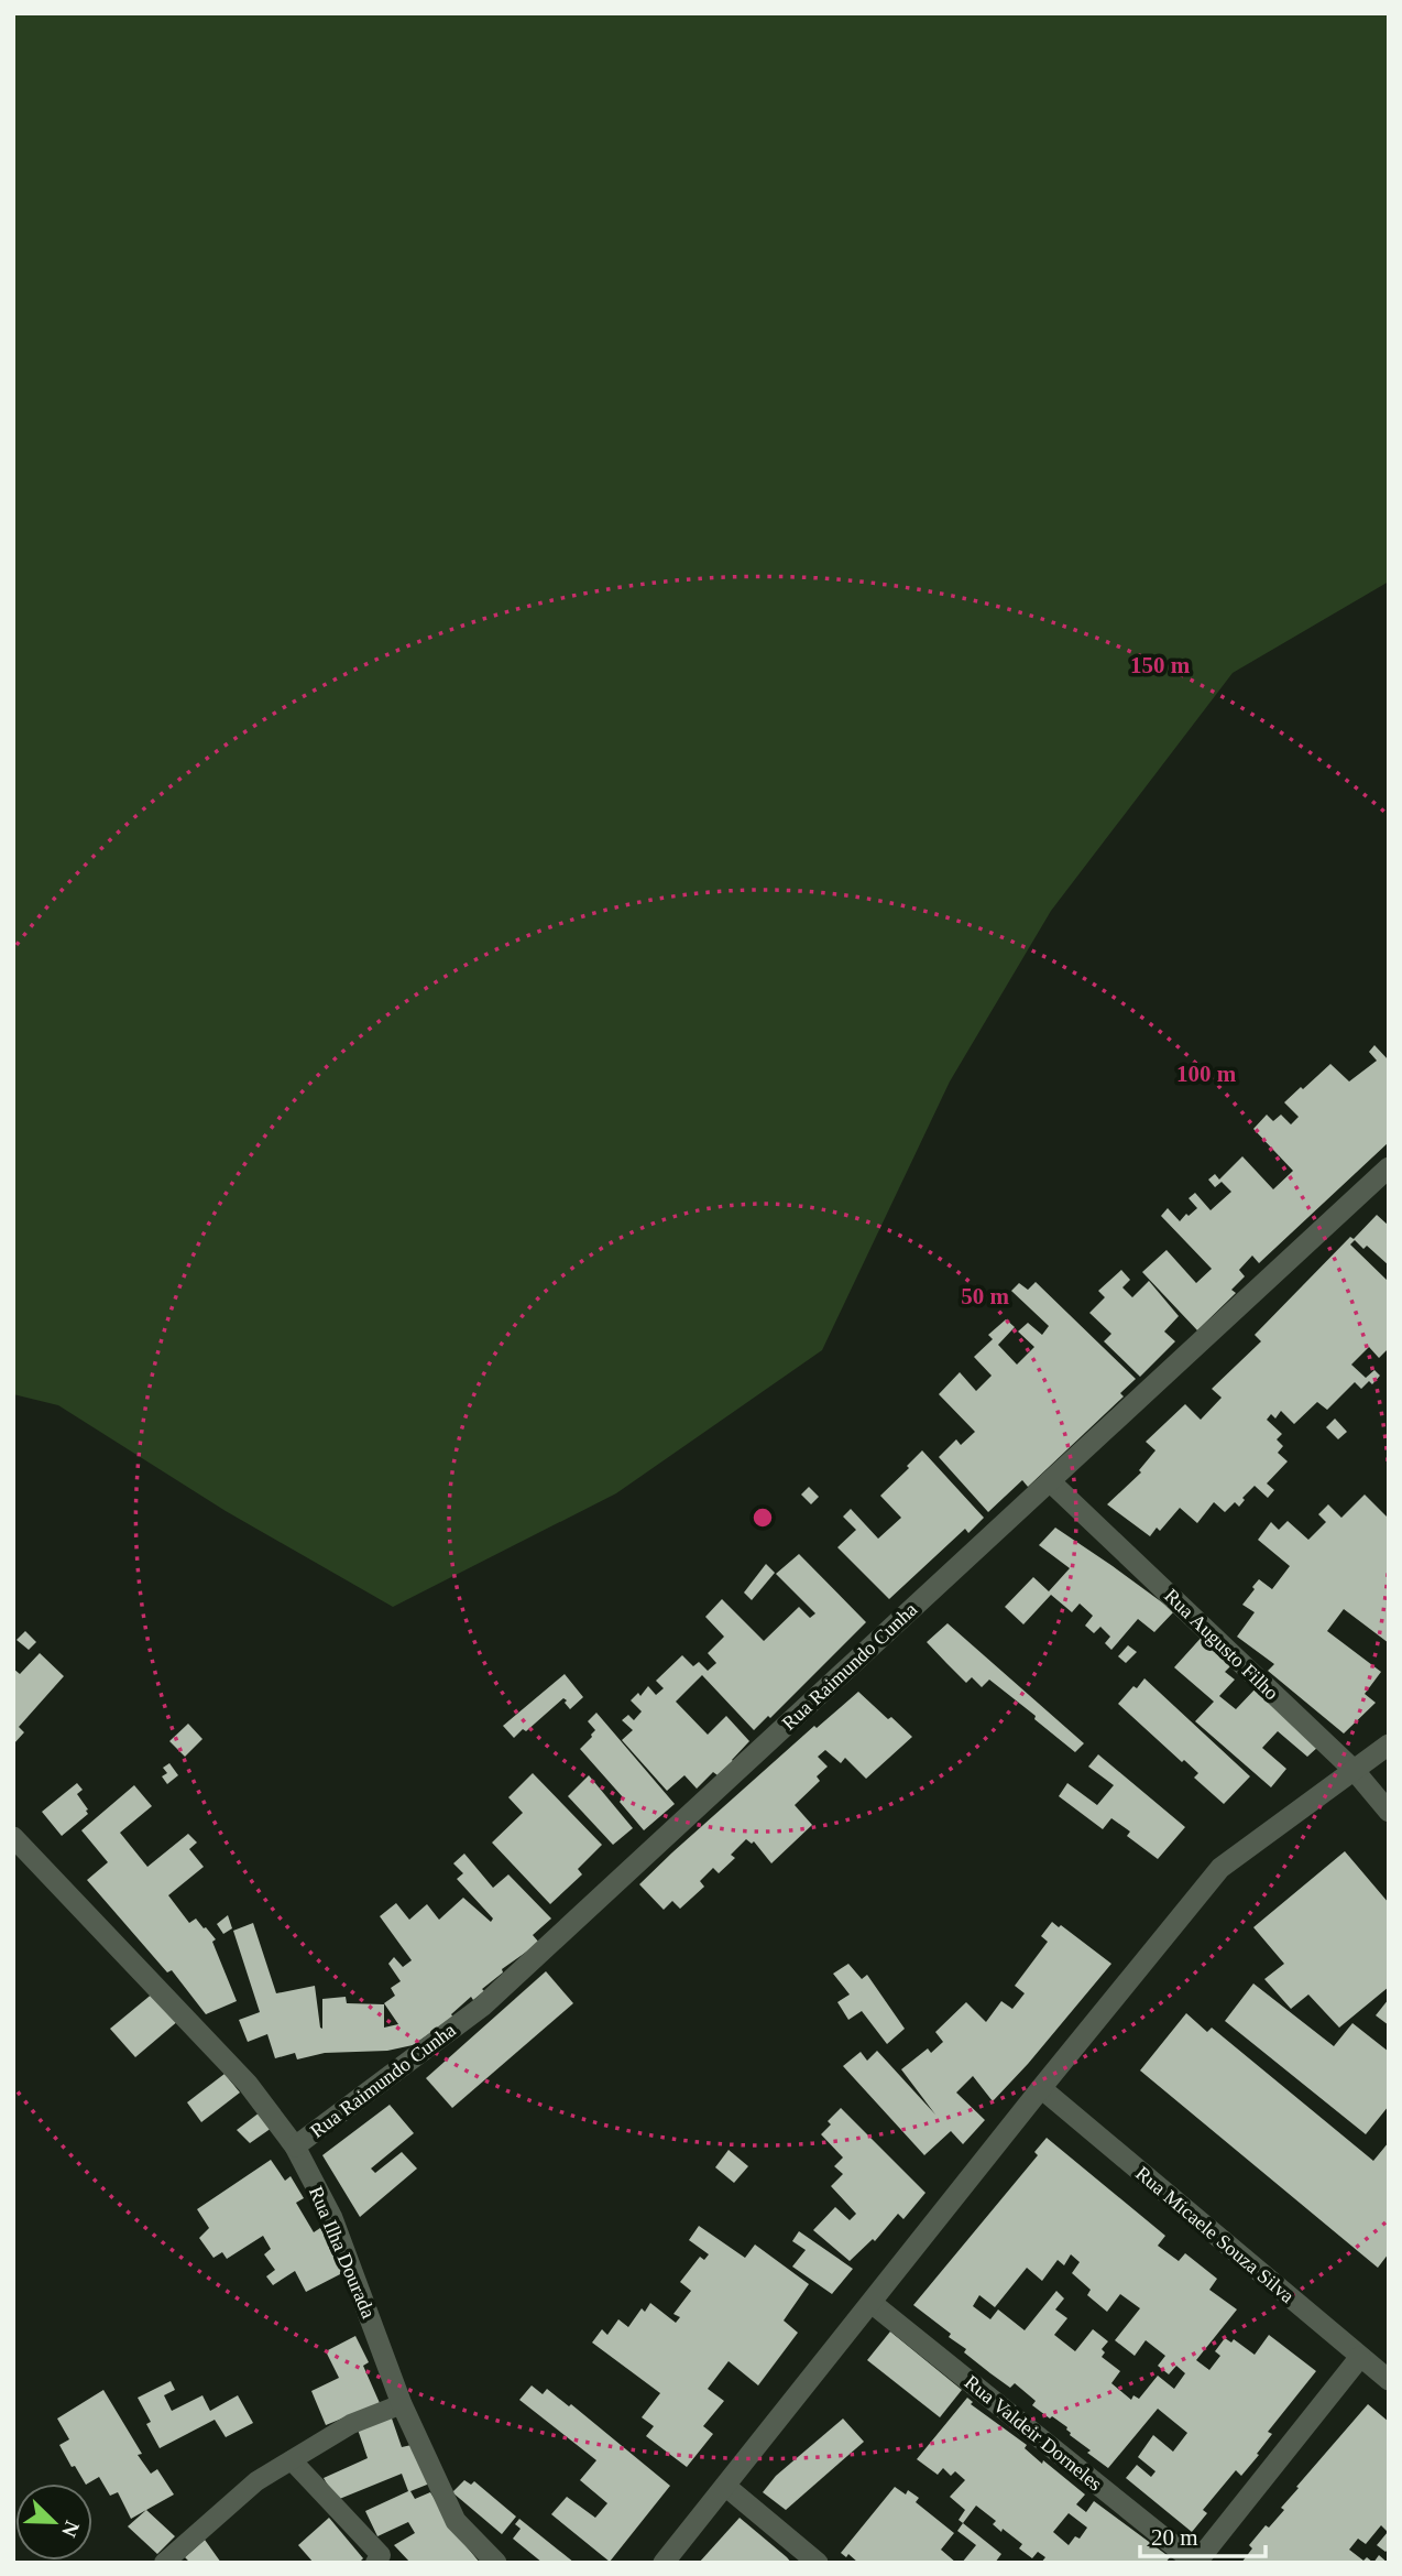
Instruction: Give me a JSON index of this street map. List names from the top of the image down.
{
  "streets": {
    "street": [
      "Rua Augusto Filho",
      "Rua Raimundo Cunha",
      "Rua Micaele Souza Silva",
      "Rua Ilha Dourada",
      "Rua Valdeir Dorneles"
    ]
  },
  "crossings": [
    ["Rua Augusto Filho", "Rua Raimundo Cunha"],
    ["Rua Raimundo Cunha", "Rua Ilha Dourada"]
  ],
  "scale_bar": "20 m",
  "north": "bottom right",
  "rings": ["150 m", "100 m", "50 m"]
}
